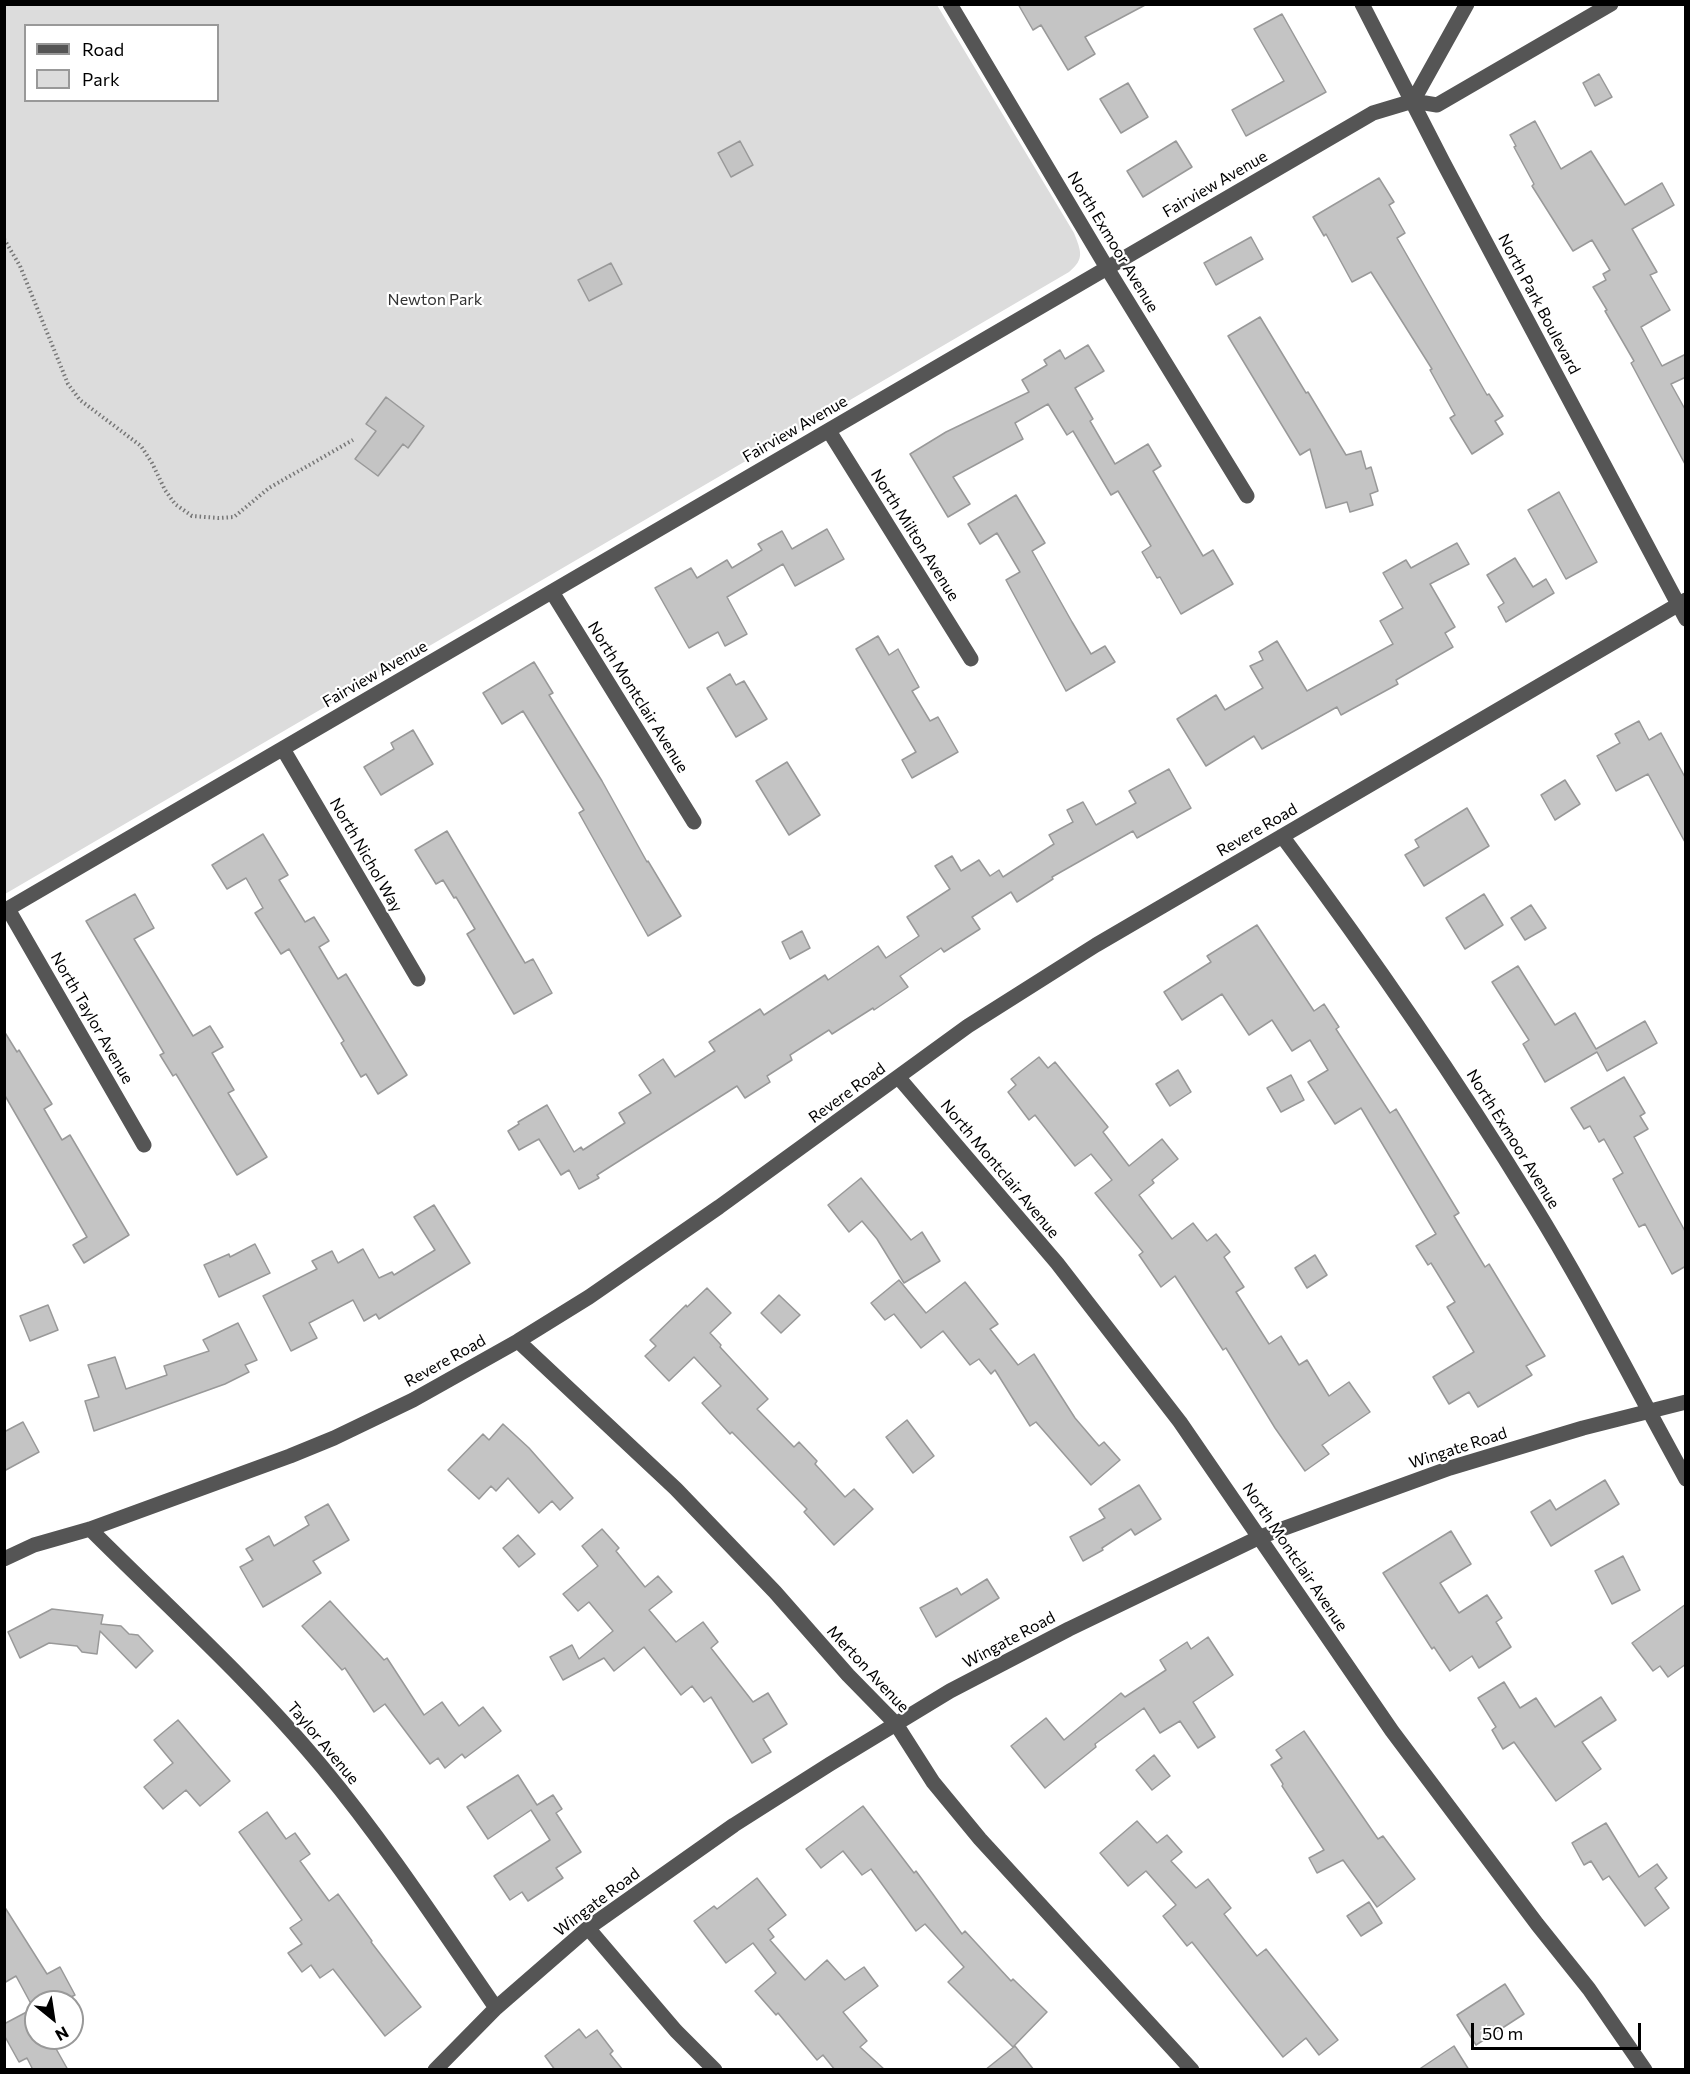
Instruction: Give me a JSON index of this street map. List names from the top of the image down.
{
  "streets": {
    "street": [
      "Fairview Avenue",
      "North Exmoor Avenue",
      "North Park Boulevard",
      "North Milton Avenue",
      "North Montclair Avenue",
      "Revere Road",
      "North Nichol Way",
      "North Taylor Avenue",
      "Wingate Road",
      "Merton Avenue",
      "Taylor Avenue"
    ]
  },
  "crossings": [
    ["Fairview Avenue", "North Exmoor Avenue"],
    ["Fairview Avenue", "North Park Boulevard"],
    ["Fairview Avenue", "North Milton Avenue"],
    ["Fairview Avenue", "North Montclair Avenue"],
    ["Fairview Avenue", "North Nichol Way"],
    ["Fairview Avenue", "North Taylor Avenue"],
    ["North Exmoor Avenue", "Revere Road"],
    ["North Exmoor Avenue", "Wingate Road"],
    ["North Park Boulevard", "Revere Road"],
    ["North Montclair Avenue", "Revere Road"],
    ["North Montclair Avenue", "Wingate Road"],
    ["Revere Road", "Merton Avenue"],
    ["Revere Road", "Taylor Avenue"],
    ["Wingate Road", "Merton Avenue"],
    ["Wingate Road", "Taylor Avenue"]
  ],
  "parks": ["Newton Park"],
  "legend": ["Road", "Park"],
  "scale_bar": "50 m",
  "north": "bottom right"
}
